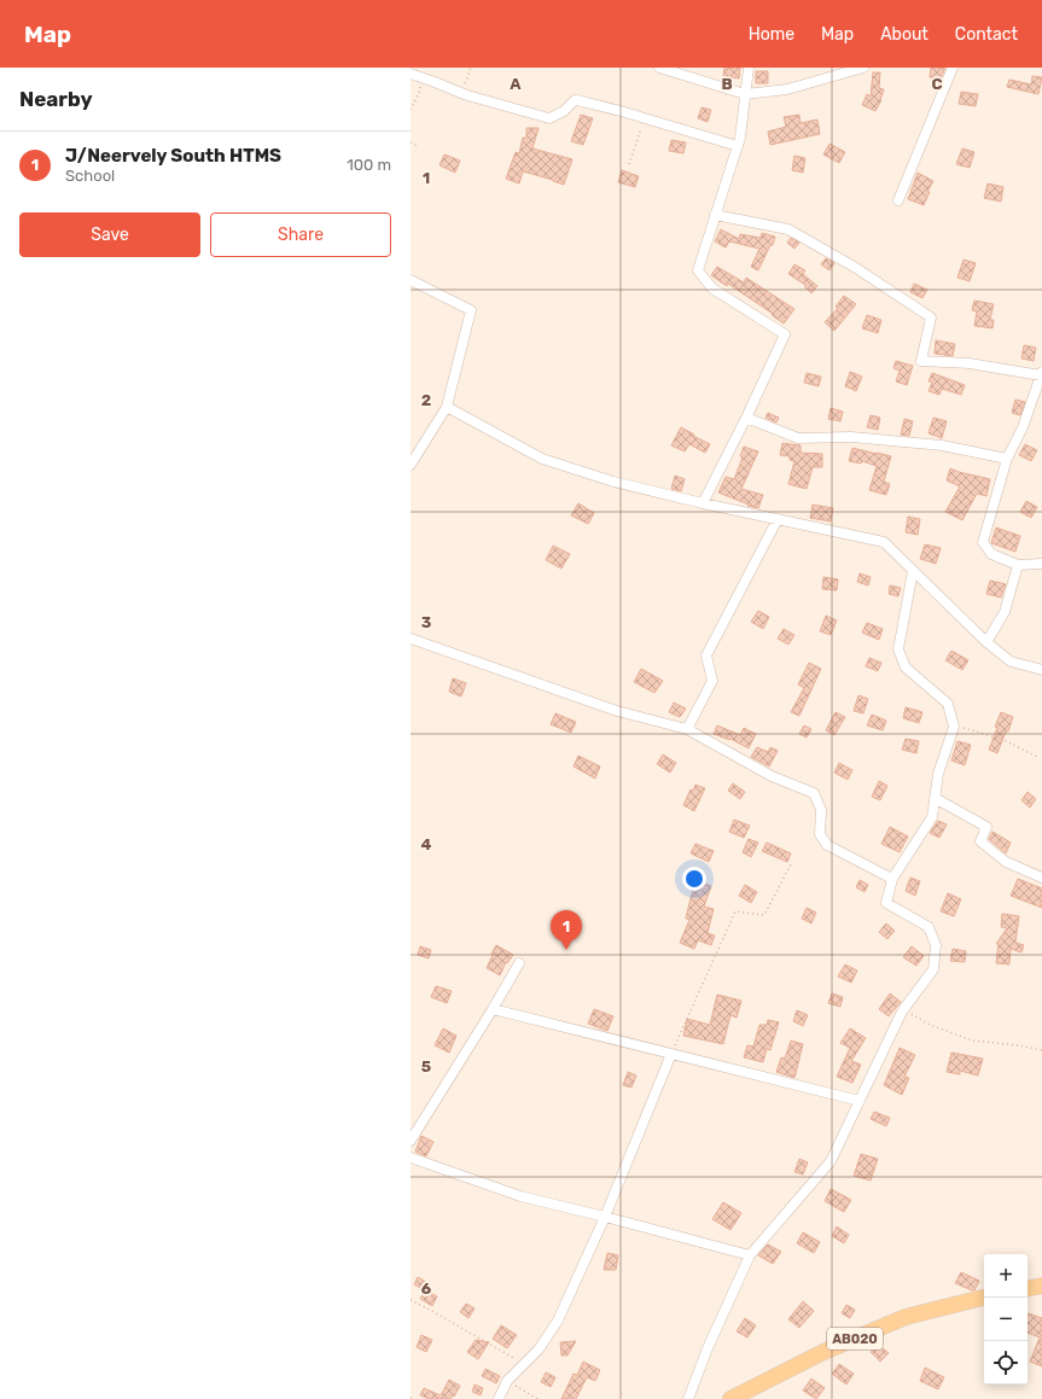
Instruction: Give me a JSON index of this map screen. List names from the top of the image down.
{
  "streets": {
    "main road": ["AB020"]
  },
  "page": {
    "header": "Map",
    "nav": [
      "Home",
      "Map",
      "About",
      "Contact"
    ],
    "heading": "Nearby",
    "list": [
      {
        "mark": "1",
        "name": "J/Neervely South HTMS",
        "note": "School",
        "value": "100 m"
      }
    ],
    "buttons": ["Save", "Share"],
    "pins": "1",
    "map_buttons": ["+", "−"]
  },
  "grid": {
    "columns": ["A", "B", "C"],
    "rows": [
      "1",
      "2",
      "3",
      "4",
      "5",
      "6"
    ]
  }
}
